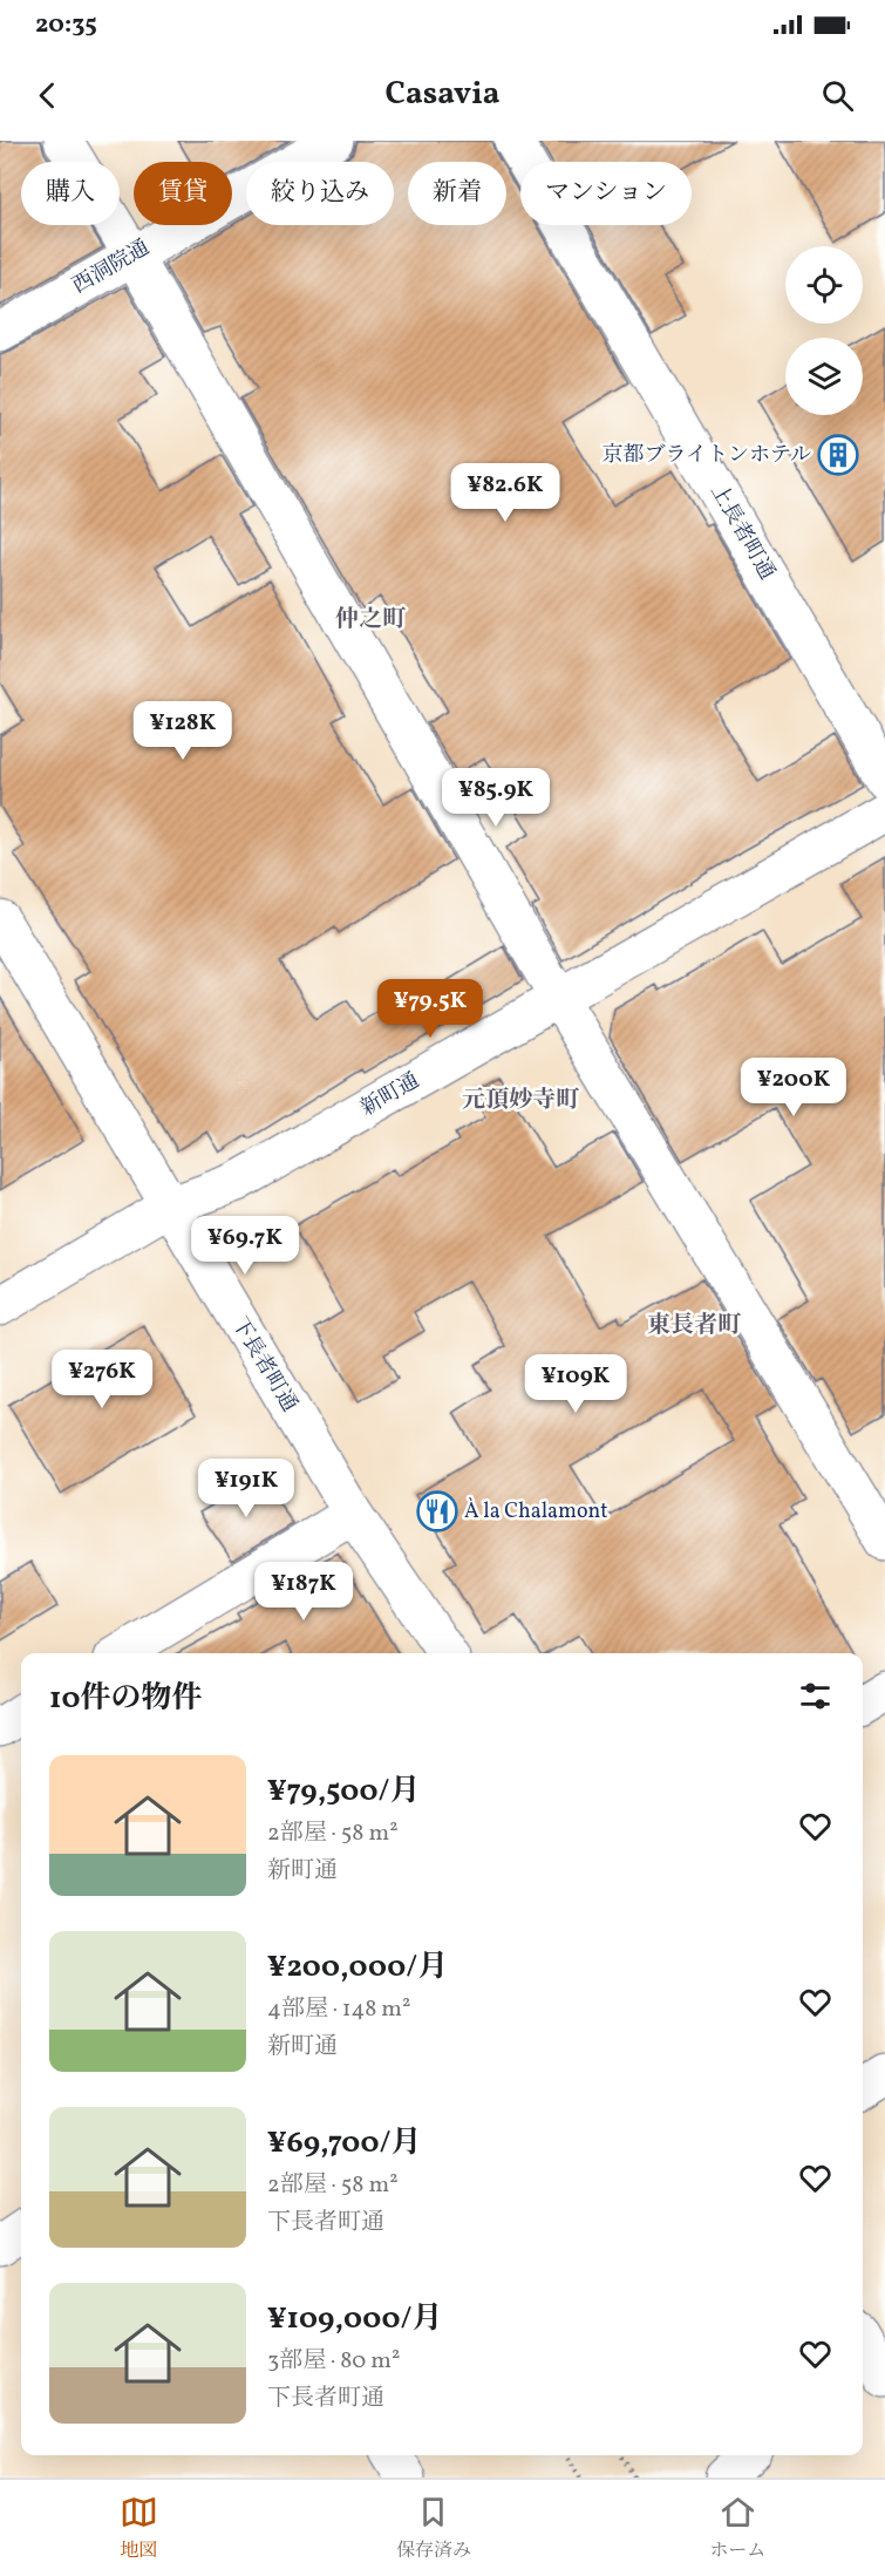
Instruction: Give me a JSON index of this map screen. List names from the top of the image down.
{
  "streets": {
    "street": [
      "西洞院通",
      "上長者町通",
      "新町通",
      "下長者町通"
    ]
  },
  "crossings": [
    ["新町通", "下長者町通"]
  ],
  "districts": ["仲之町", "元頂妙寺町", "東長者町"],
  "places": {
    "building": ["京都ブライトンホテル"],
    "restaurant": ["À la Chalamont"]
  },
  "page": {
    "status": "20:35",
    "header": "Casavia",
    "chip": [
      "購入",
      "賃貸",
      "絞り込み",
      "新着",
      "マンション"
    ],
    "price": [
      "¥82.6K",
      "¥128K",
      "¥85.9K",
      "¥79.5K",
      "¥200K",
      "¥69.7K",
      "¥276K",
      "¥109K",
      "¥191K",
      "¥187K"
    ],
    "heading": "10件の物件",
    "list": [
      {
        "name": "¥79,500/月",
        "note": "2部屋 · 58 m² · 新町通"
      },
      {
        "name": "¥200,000/月",
        "note": "4部屋 · 148 m² · 新町通"
      },
      {
        "name": "¥69,700/月",
        "note": "2部屋 · 58 m² · 下長者町通"
      },
      {
        "name": "¥109,000/月",
        "note": "3部屋 · 80 m² · 下長者町通"
      }
    ],
    "tabs": ["地図", "保存済み", "ホーム"]
  }
}
